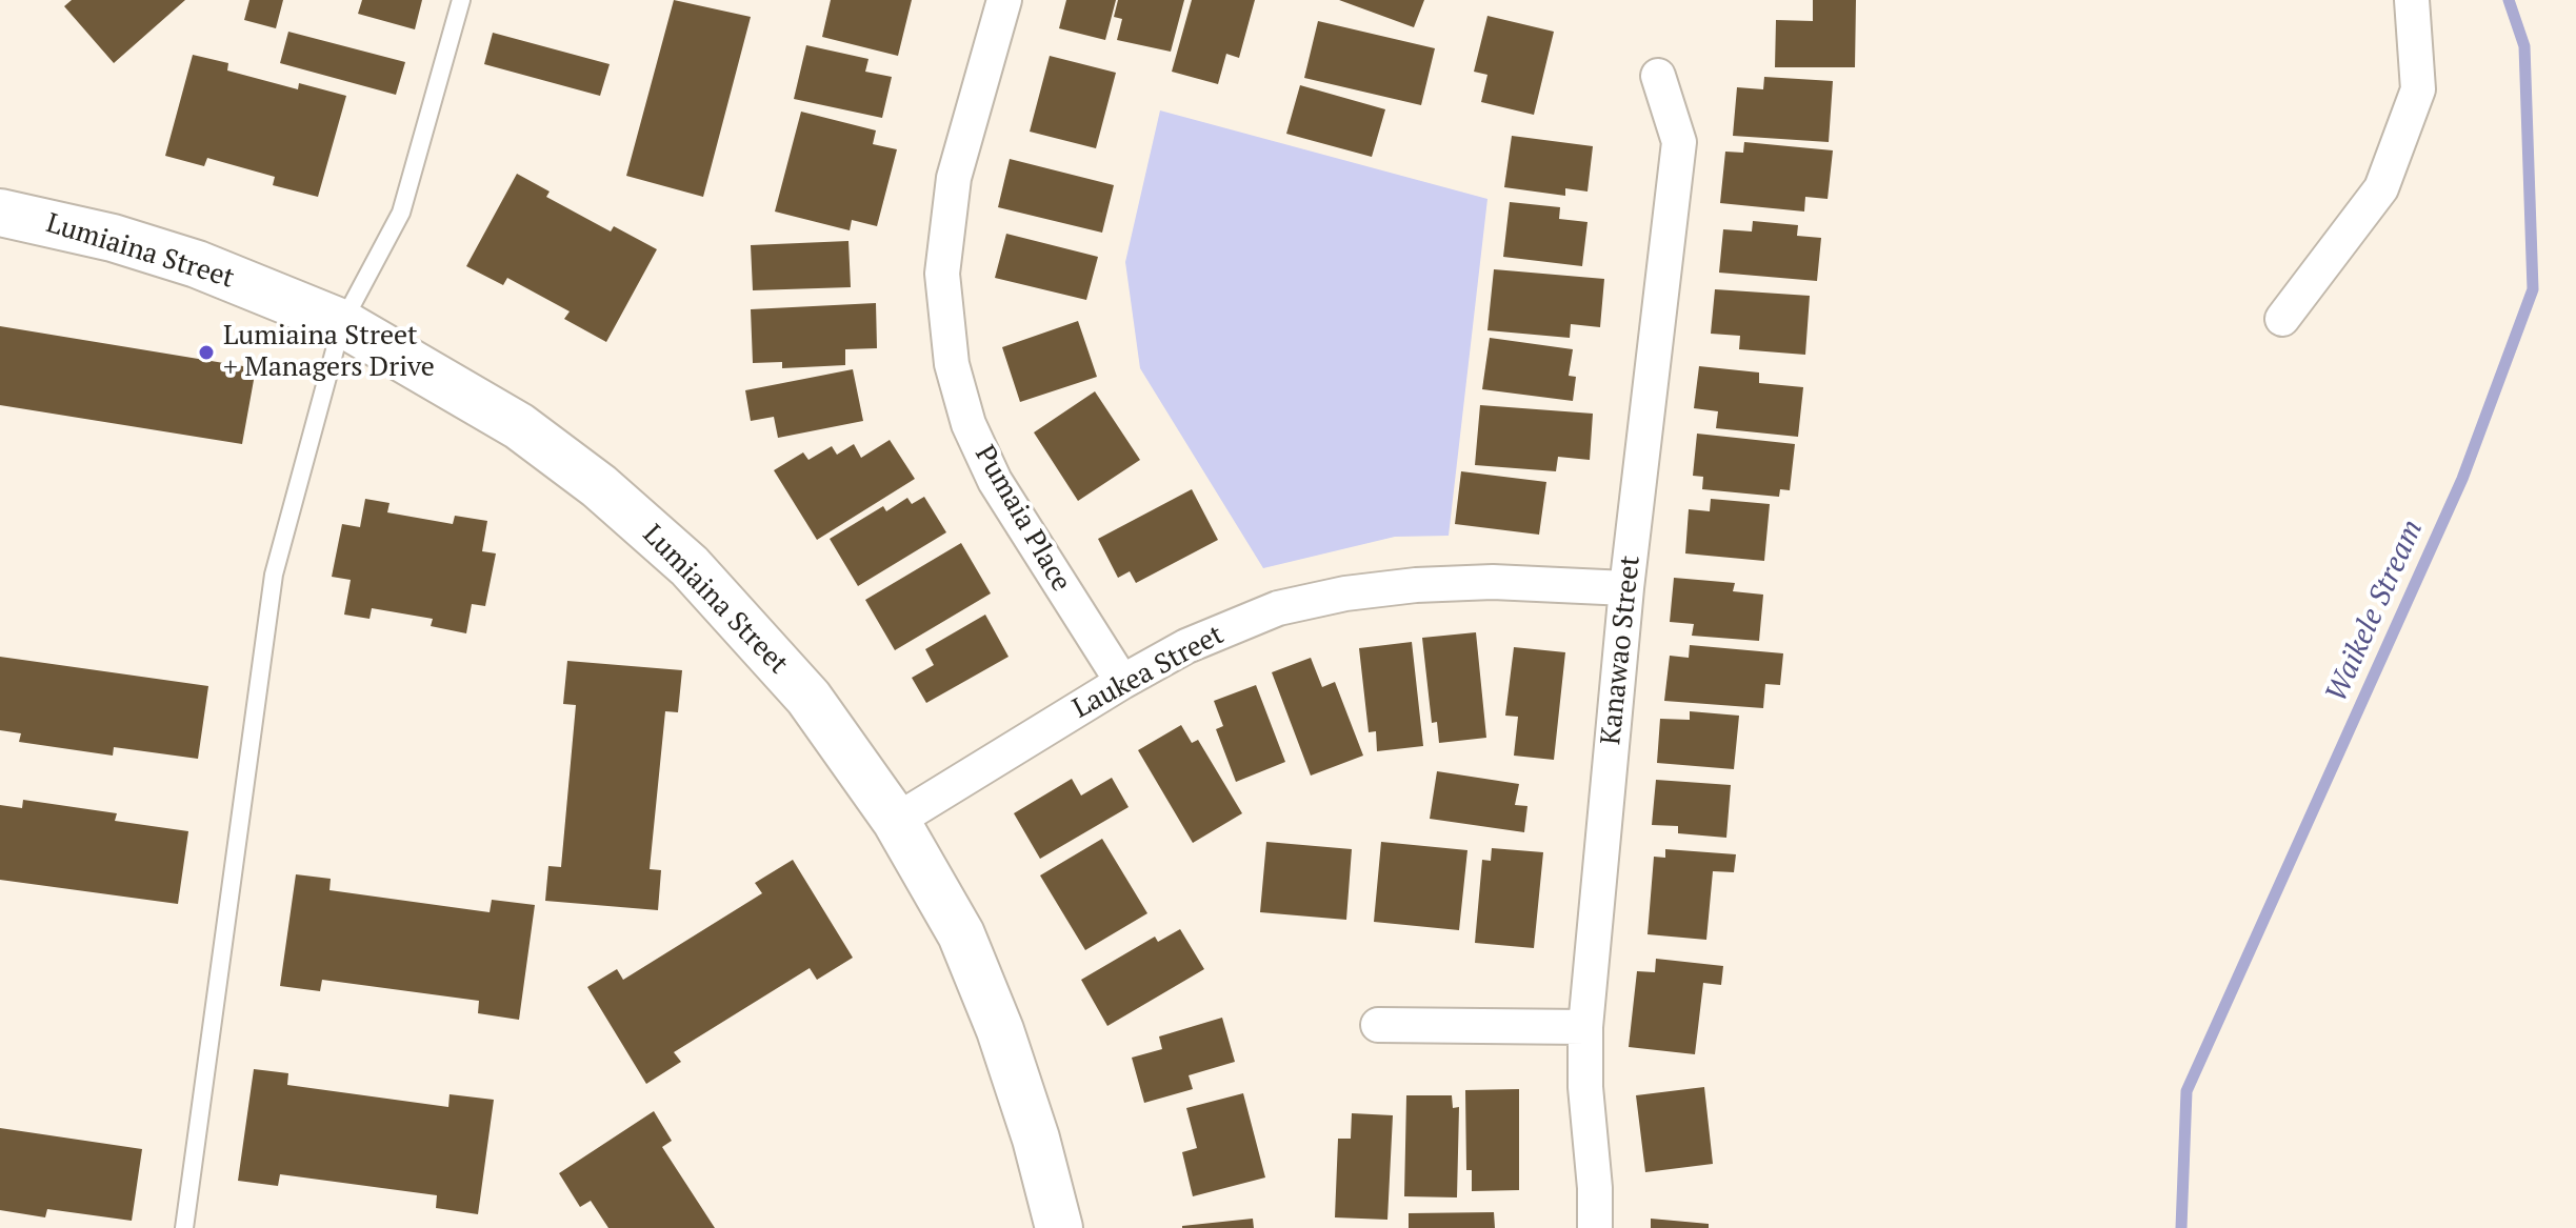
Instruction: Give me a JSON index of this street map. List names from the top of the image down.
{
  "streets": {
    "street": [
      "Lumiaina Street",
      "Pumaia Place",
      "Kanawao Street",
      "Laukea Street"
    ]
  },
  "crossings": [
    ["Lumiaina Street", "Laukea Street"],
    ["Pumaia Place", "Laukea Street"],
    ["Kanawao Street", "Laukea Street"]
  ],
  "water": ["Waikele Stream"],
  "places": ["Lumiaina Street + Managers Drive"]
}
